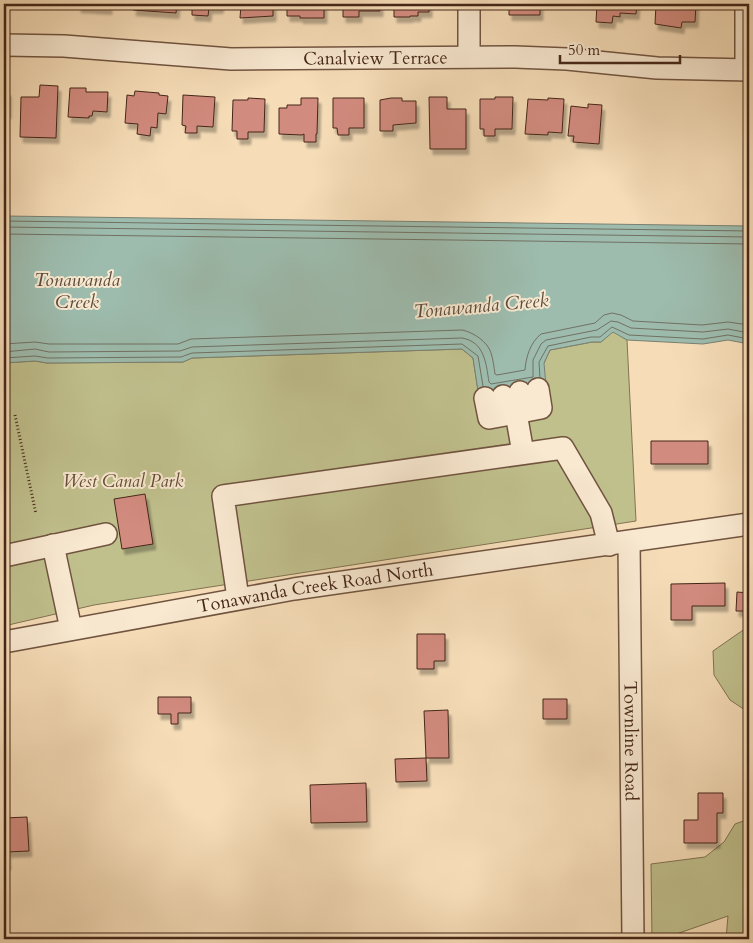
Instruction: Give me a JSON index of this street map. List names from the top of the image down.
{
  "streets": {
    "street": ["Canalview Terrace", "Tonawanda Creek Road North", "Townline Road"]
  },
  "crossings": [
    ["Tonawanda Creek Road North", "Townline Road"]
  ],
  "water": ["Tonawanda Creek"],
  "parks": ["West Canal Park"],
  "scale_bar": "50 m"
}
